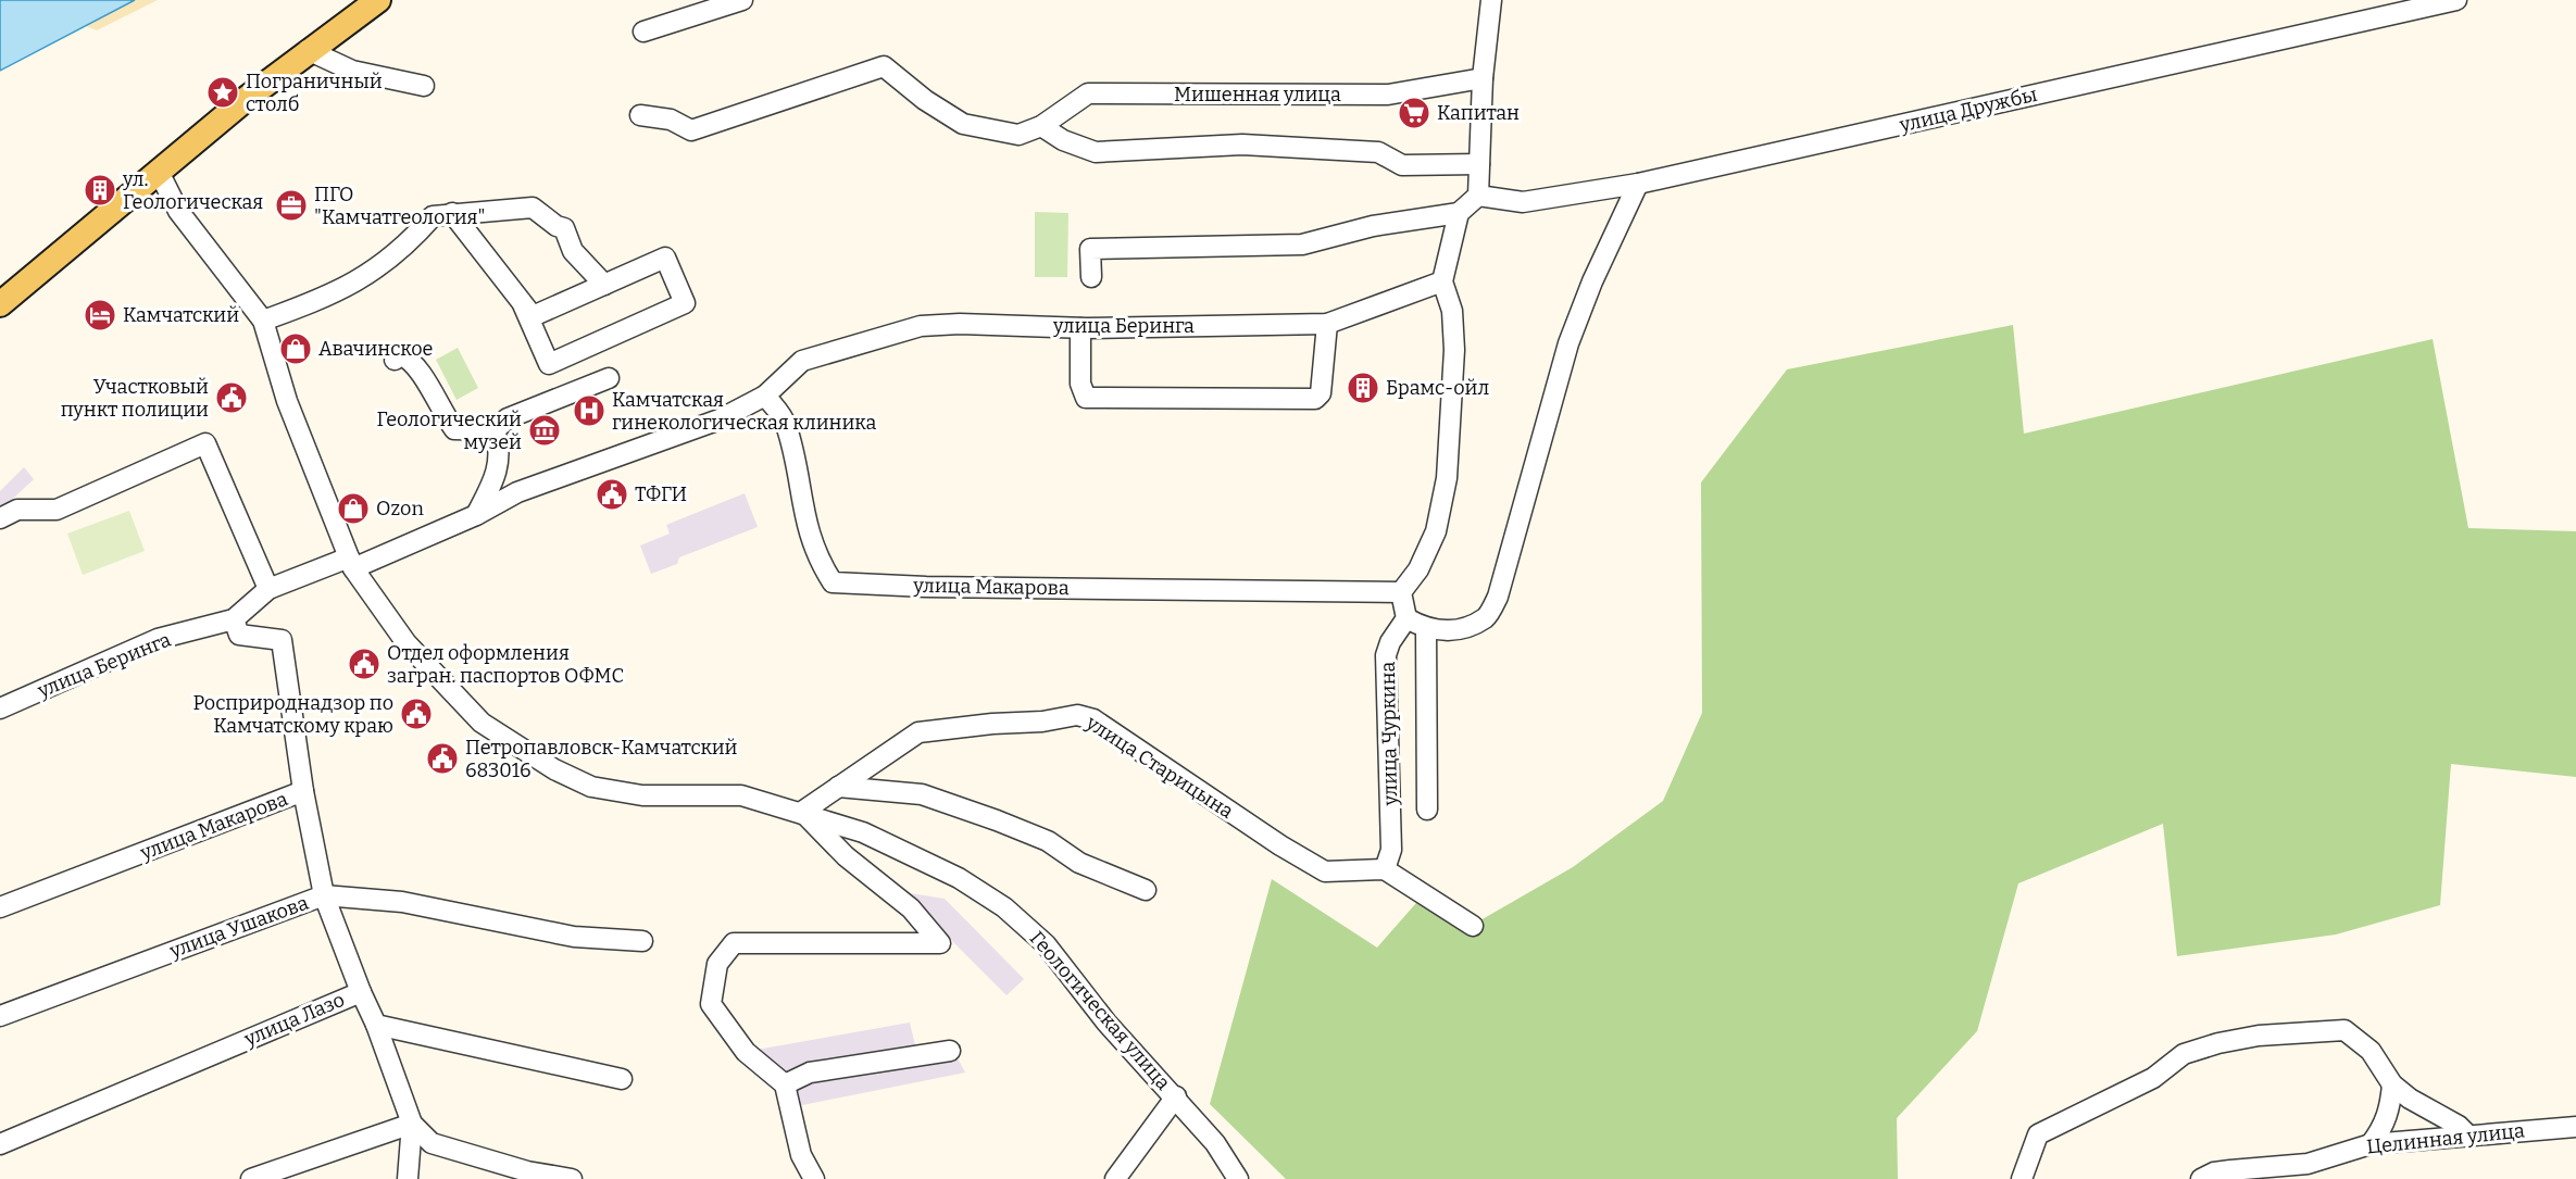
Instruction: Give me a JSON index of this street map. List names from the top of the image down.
{
  "streets": {
    "street": [
      "Мишенная улица",
      "улица Дружбы",
      "улица Беринга",
      "улица Макарова",
      "улица Чуркина",
      "улица Старицына",
      "улица Ушакова",
      "Геологическая улица",
      "улица Лазо",
      "Целинная улица"
    ]
  },
  "crossings": [
    ["улица Беринга", "улица Макарова"],
    ["улица Беринга", "Геологическая улица"],
    ["улица Чуркина", "улица Старицына"],
    ["улица Старицына", "Геологическая улица"]
  ],
  "places": {
    "place": ["Пограничный столб"],
    "supermarket": ["Капитан"],
    "building": ["ул. Геологическая", "Брамс-ойл"],
    "office": ["ПГО \"Камчатгеология\""],
    "hotel": ["Камчатский"],
    "shop": ["Авачинское", "Ozon"],
    "public building": [
      "Участковый пункт полиции",
      "ТФГИ",
      "Отдел оформления загран. паспортов ОФМС",
      "Росприроднадзор по Камчатскому краю",
      "Петропавловск-Камчатский 683016"
    ],
    "hospital": ["Камчатская гинекологическая клиника"],
    "museum": ["Геологический музей"]
  }
}
